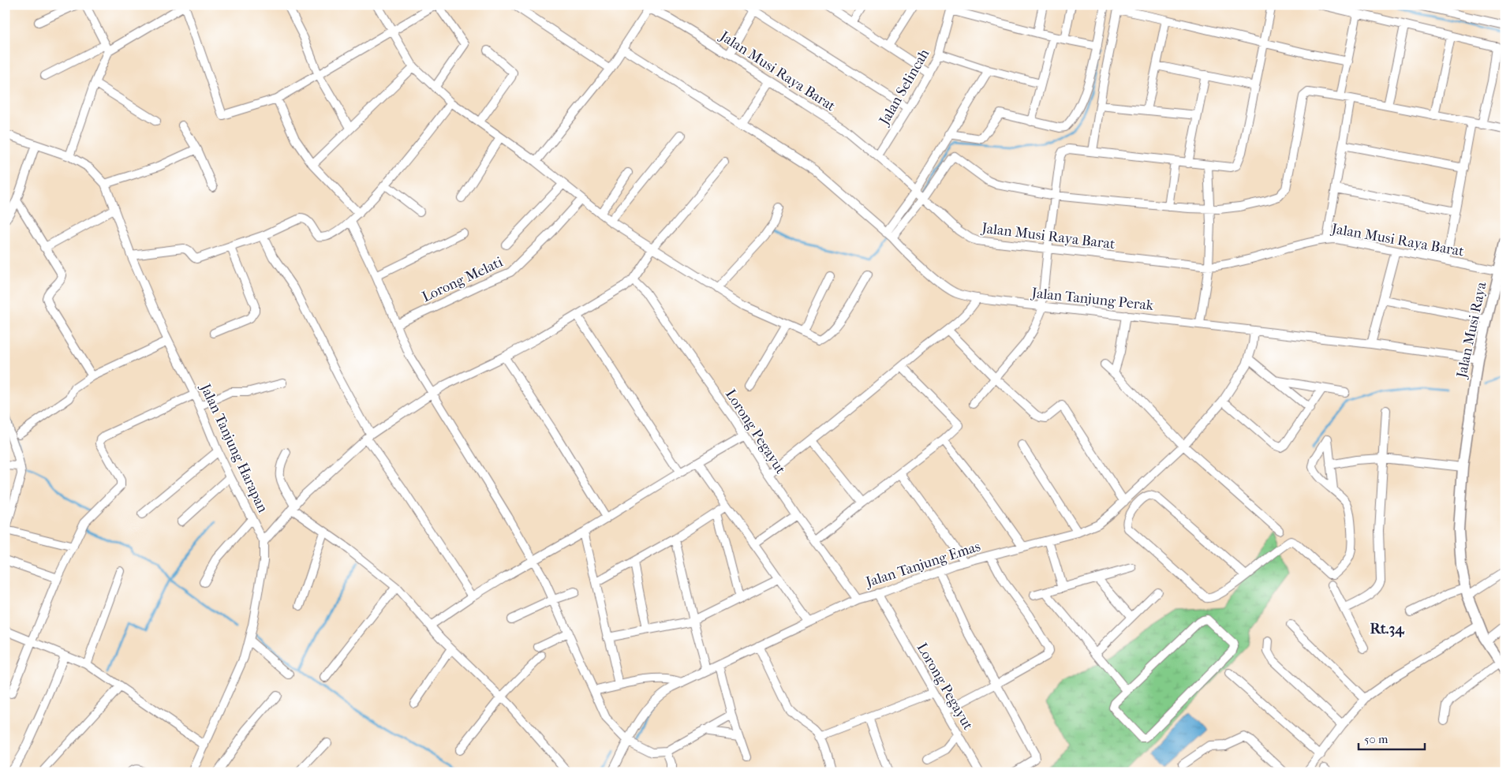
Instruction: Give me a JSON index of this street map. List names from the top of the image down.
{
  "streets": {
    "street": [
      "Jalan Musi Raya Barat",
      "Jalan Selincah",
      "Lorong Melati",
      "Jalan Tanjung Perak",
      "Jalan Musi Raya",
      "Lorong Pegayut",
      "Jalan Tanjung Harapan",
      "Jalan Tanjung Emas"
    ]
  },
  "crossings": [
    ["Jalan Musi Raya Barat", "Jalan Selincah"],
    ["Jalan Musi Raya Barat", "Jalan Musi Raya"],
    ["Jalan Tanjung Perak", "Jalan Musi Raya"],
    ["Jalan Tanjung Perak", "Jalan Tanjung Emas"],
    ["Lorong Pegayut", "Jalan Tanjung Emas"]
  ],
  "districts": ["Rt.34"],
  "scale_bar": "50 m"
}
